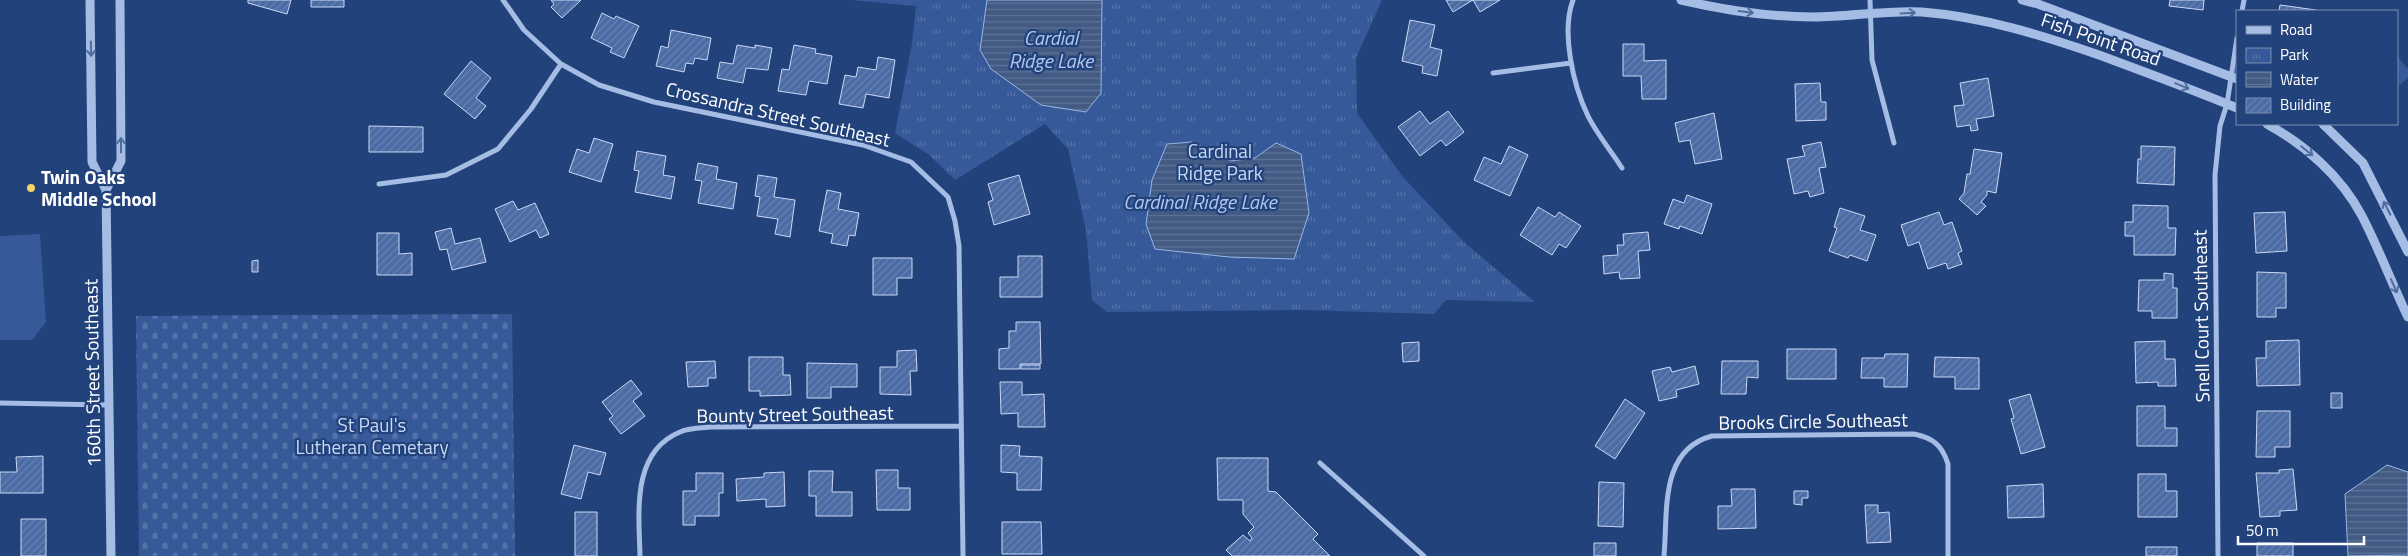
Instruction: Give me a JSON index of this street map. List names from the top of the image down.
{
  "streets": {
    "street": [
      "Fish Point Road",
      "Crossandra Street Southeast",
      "Snell Court Southeast",
      "160th Street Southeast",
      "Bounty Street Southeast",
      "Brooks Circle Southeast"
    ]
  },
  "crossings": [
    ["Fish Point Road", "Snell Court Southeast"],
    ["Crossandra Street Southeast", "Bounty Street Southeast"]
  ],
  "water": ["Cardial Ridge Lake", "Cardinal Ridge Lake"],
  "parks": ["Cardinal Ridge Park", "St Paul's Lutheran Cemetary"],
  "places": ["Twin Oaks Middle School"],
  "legend": [
    "Road",
    "Park",
    "Water",
    "Building"
  ],
  "scale_bar": "50 m"
}
